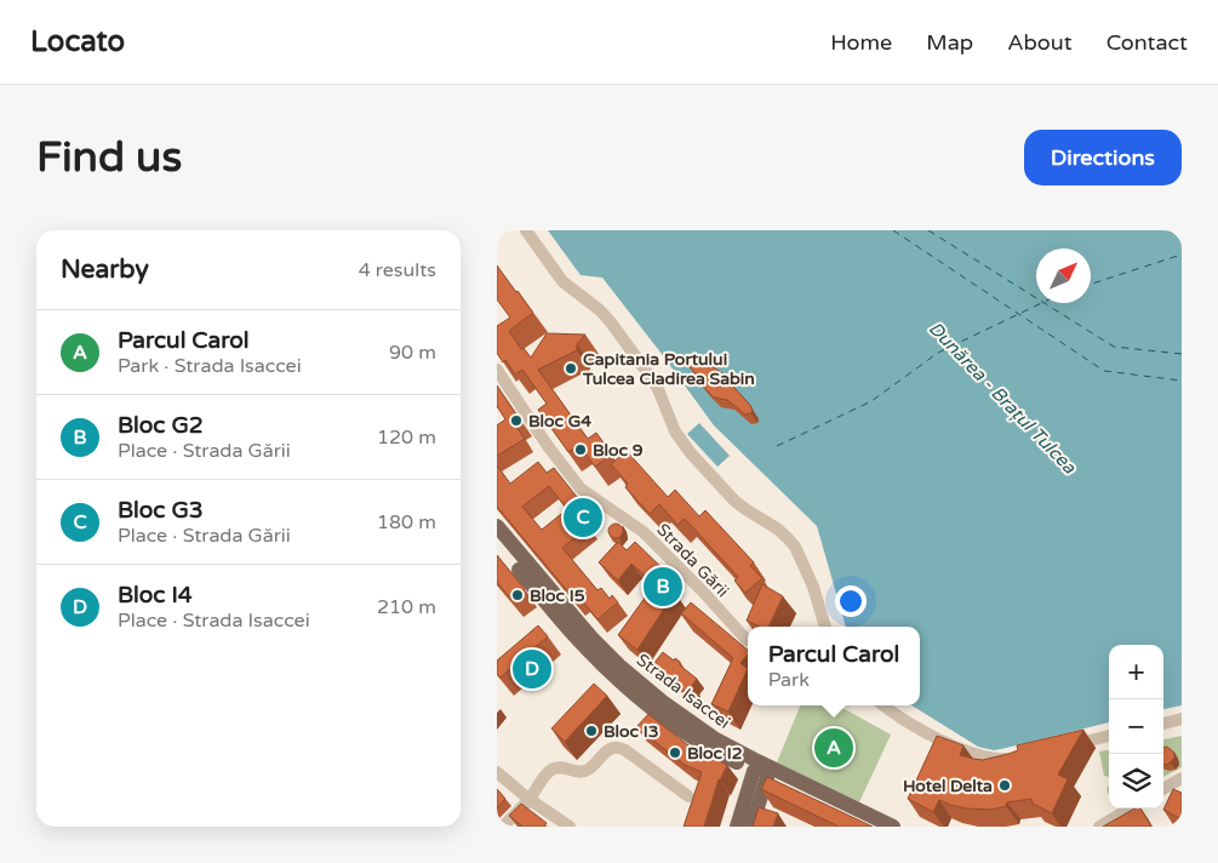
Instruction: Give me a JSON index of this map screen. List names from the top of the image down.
{
  "streets": {
    "main road": ["Strada Isaccei"],
    "street": ["Strada Gării"]
  },
  "water": ["Dunărea - Brațul Tulcea"],
  "places": [
    "Capitania Portului Tulcea Cladirea Sabin",
    "Bloc G4",
    "Bloc 9",
    "Bloc I5",
    "Bloc I3",
    "Bloc I2",
    "Hotel Delta"
  ],
  "north": "top right",
  "page": {
    "header": "Locato",
    "nav": [
      "Home",
      "Map",
      "About",
      "Contact"
    ],
    "buttons": "Directions",
    "title": "Find us",
    "heading": ["Nearby", "4 results"],
    "list": [
      {
        "mark": "A",
        "name": "Parcul Carol",
        "note": "Park · Strada Isaccei",
        "value": "90 m"
      },
      {
        "mark": "B",
        "name": "Bloc G2",
        "note": "Place · Strada Gării",
        "value": "120 m"
      },
      {
        "mark": "C",
        "name": "Bloc G3",
        "note": "Place · Strada Gării",
        "value": "180 m"
      },
      {
        "mark": "D",
        "name": "Bloc I4",
        "note": "Place · Strada Isaccei",
        "value": "210 m"
      }
    ],
    "pins": [
      "C",
      "B",
      "D",
      "A"
    ],
    "popup": ["Parcul Carol", "Park"],
    "map_buttons": ["+", "−"]
  }
}
